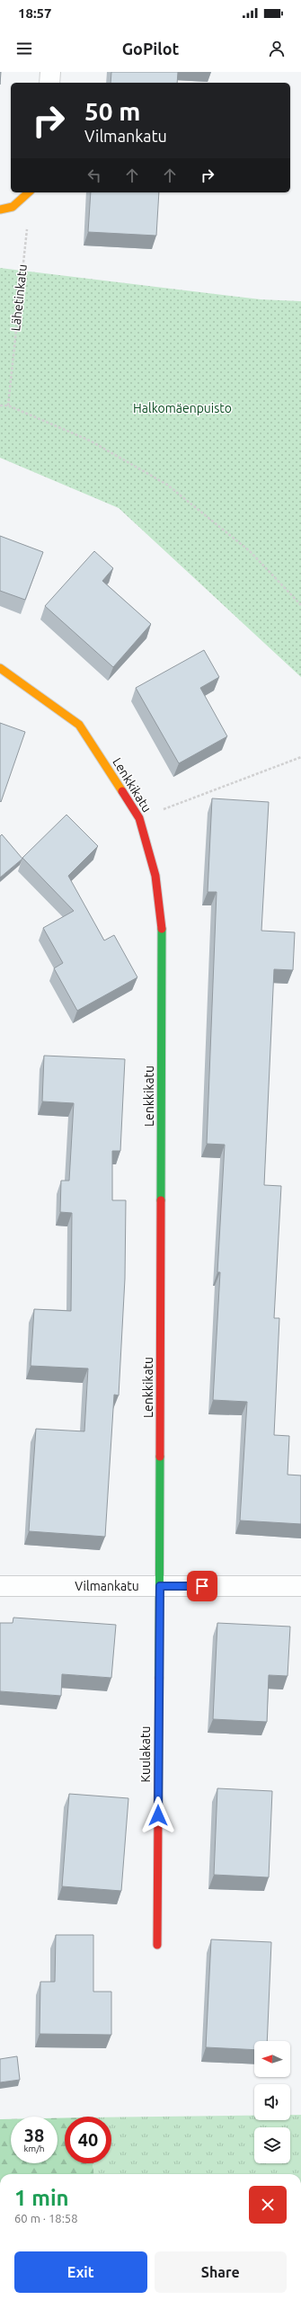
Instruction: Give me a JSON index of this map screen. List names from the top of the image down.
{
  "streets": {
    "street": ["Lenkkikatu", "Vilmankatu", "Kuulakatu"],
    "path": ["Lähetinkatu"]
  },
  "crossings": [
    ["Lenkkikatu", "Vilmankatu"],
    ["Lenkkikatu", "Kuulakatu"],
    ["Vilmankatu", "Kuulakatu"]
  ],
  "parks": ["Halkomäenpuisto"],
  "north": "left",
  "page": {
    "status": "18:57",
    "header": "GoPilot",
    "turn": ["50 m", "Vilmankatu"],
    "speed": "38 km/h",
    "limit": "40",
    "heading": ["1 min", "60 m · 18:58"],
    "buttons": ["Exit", "Share"]
  }
}
